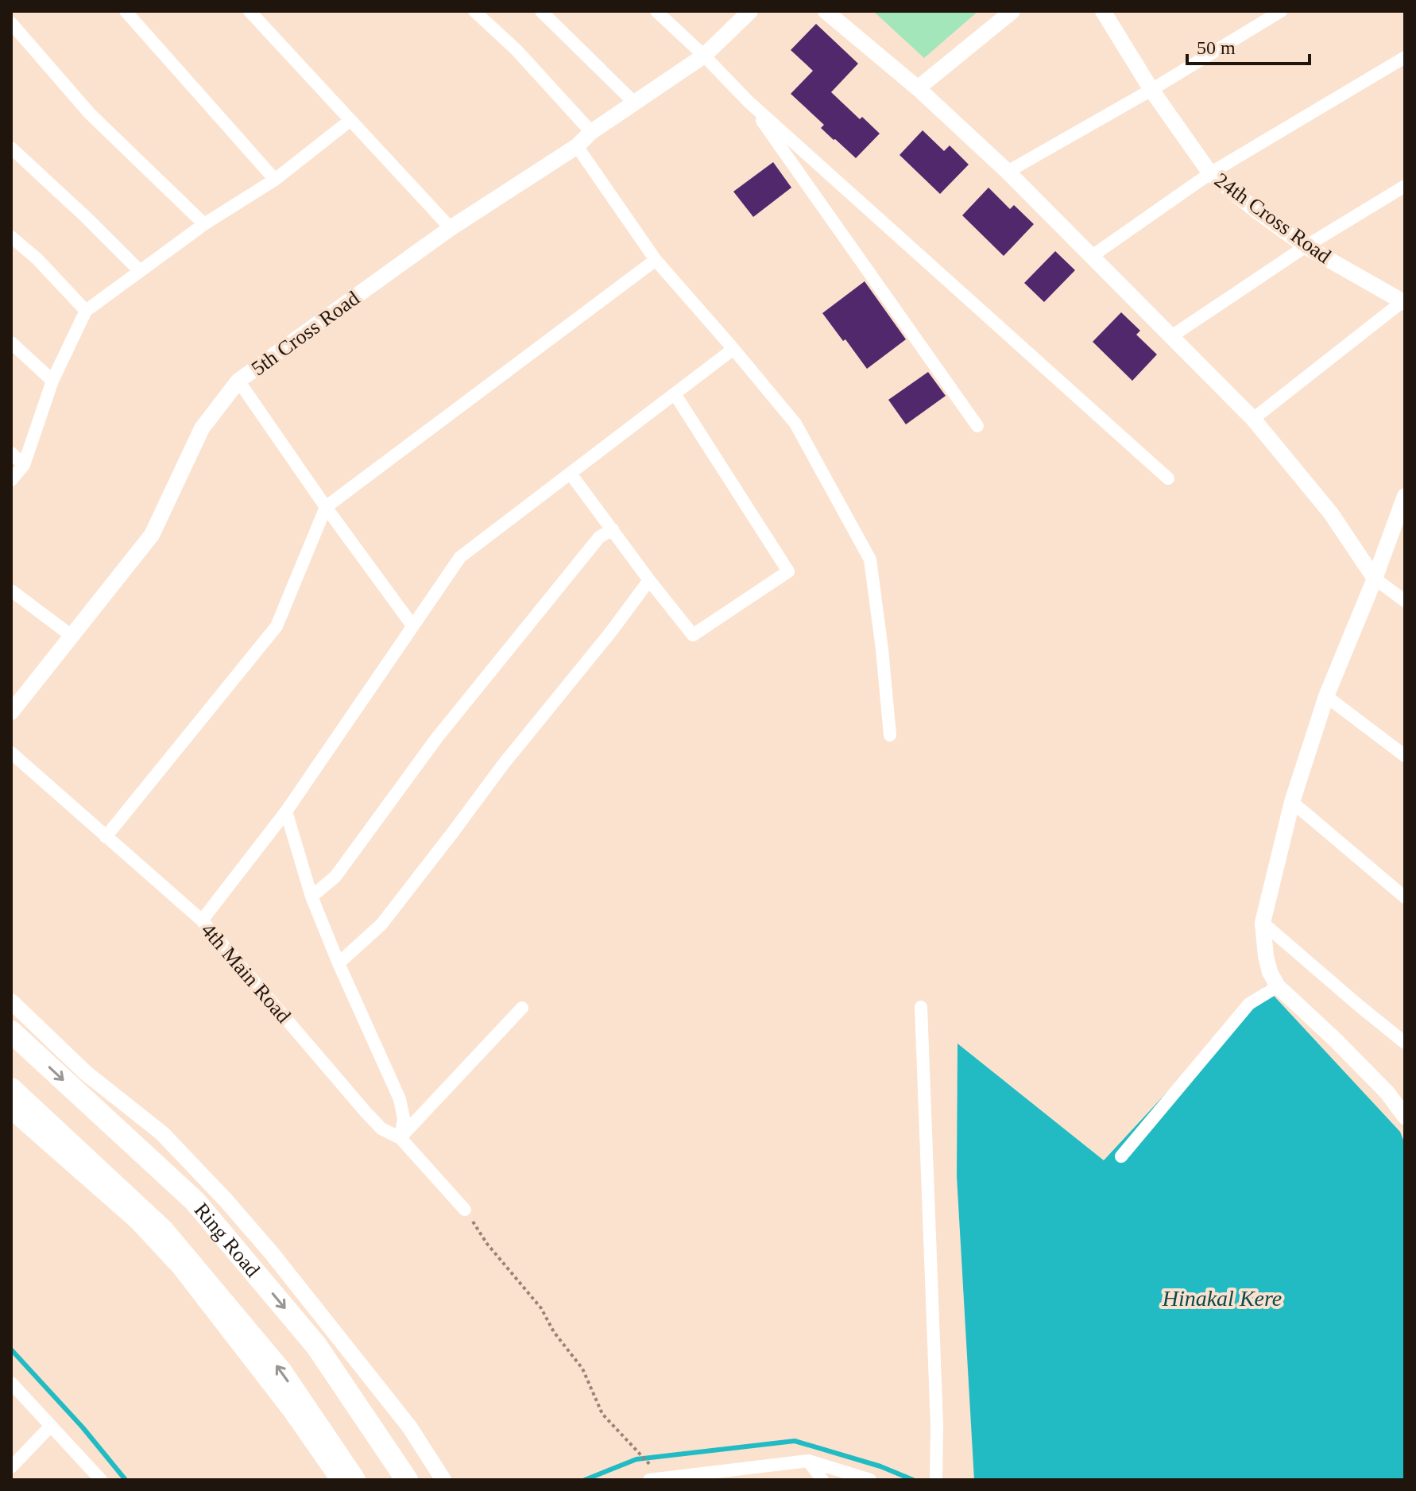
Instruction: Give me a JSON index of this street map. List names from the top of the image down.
{
  "streets": {
    "highway": ["Ring Road"],
    "street": ["24th Cross Road", "5th Cross Road", "4th Main Road"]
  },
  "water": ["Hinakal Kere"],
  "scale_bar": "50 m"
}
